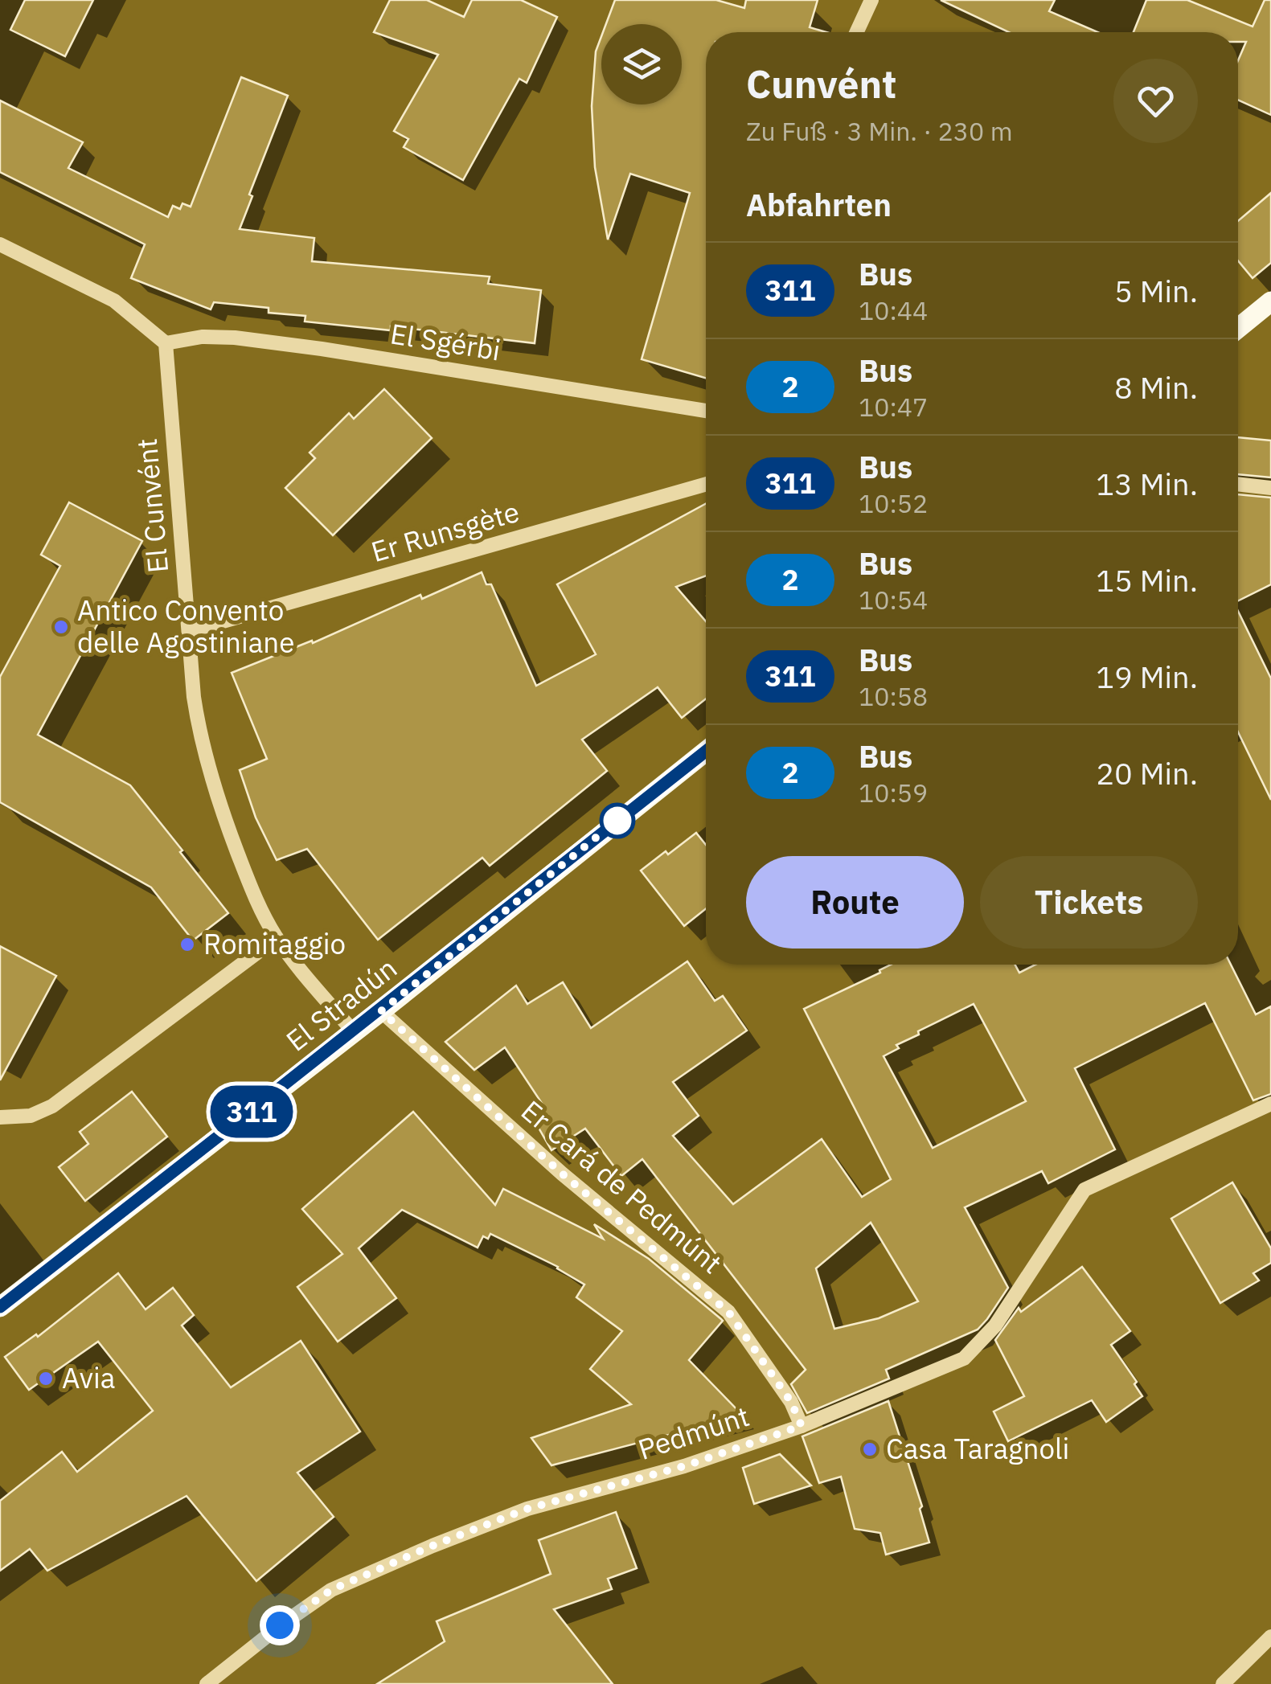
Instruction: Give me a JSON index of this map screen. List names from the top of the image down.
{
  "streets": {
    "main road": ["El Stradún"],
    "street": [
      "El Sgérbi",
      "El Cunvént",
      "Er Runsgète",
      "Er Cará de Pedmúnt",
      "Pedmúnt"
    ]
  },
  "crossings": [
    ["El Sgérbi", "El Cunvént"],
    ["El Cunvént", "Er Runsgète"],
    ["El Cunvént", "El Stradún"],
    ["El Stradún", "Er Cará de Pedmúnt"],
    ["Er Cará de Pedmúnt", "Pedmúnt"]
  ],
  "places": [
    "Antico Convento delle Agostiniane",
    "Romitaggio",
    "Avia",
    "Casa Taragnoli"
  ],
  "lines": ["bus line 311"],
  "page": {
    "on_map": "311",
    "heading": [
      ["Cunvént", "Zu Fuß · 3 Min. · 230 m"],
      "Abfahrten"
    ],
    "list": [
      {
        "mark": "311",
        "name": "Bus",
        "note": "10:44",
        "value": "5 Min."
      },
      {
        "mark": "2",
        "name": "Bus",
        "note": "10:47",
        "value": "8 Min."
      },
      {
        "mark": "311",
        "name": "Bus",
        "note": "10:52",
        "value": "13 Min."
      },
      {
        "mark": "2",
        "name": "Bus",
        "note": "10:54",
        "value": "15 Min."
      },
      {
        "mark": "311",
        "name": "Bus",
        "note": "10:58",
        "value": "19 Min."
      },
      {
        "mark": "2",
        "name": "Bus",
        "note": "10:59",
        "value": "20 Min."
      }
    ],
    "buttons": ["Route", "Tickets"]
  }
}
